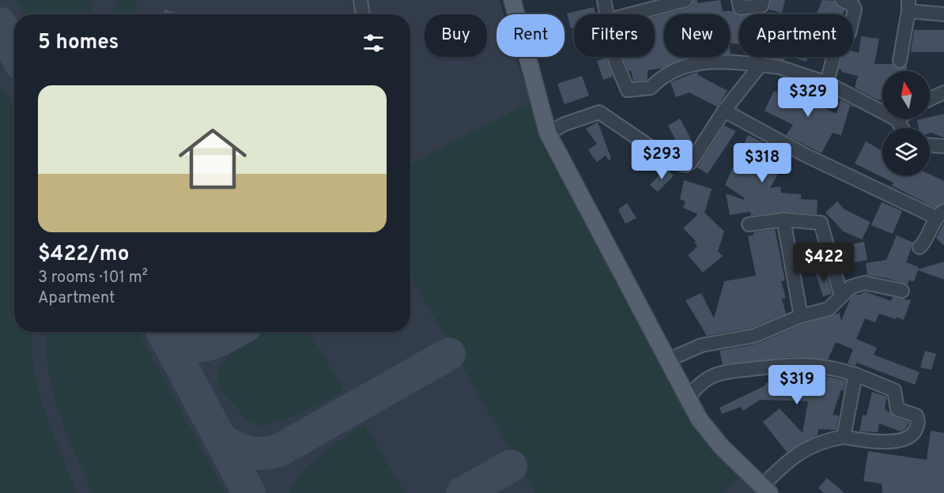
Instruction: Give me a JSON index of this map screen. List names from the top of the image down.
{
  "north": "top",
  "page": {
    "chip": [
      "Buy",
      "Rent",
      "Filters",
      "New",
      "Apartment"
    ],
    "heading": "5 homes",
    "list": [
      {
        "name": "$422/mo",
        "note": "3 rooms · 101 m² · Apartment"
      }
    ],
    "price": [
      "$329",
      "$293",
      "$318",
      "$422",
      "$319"
    ]
  }
}
